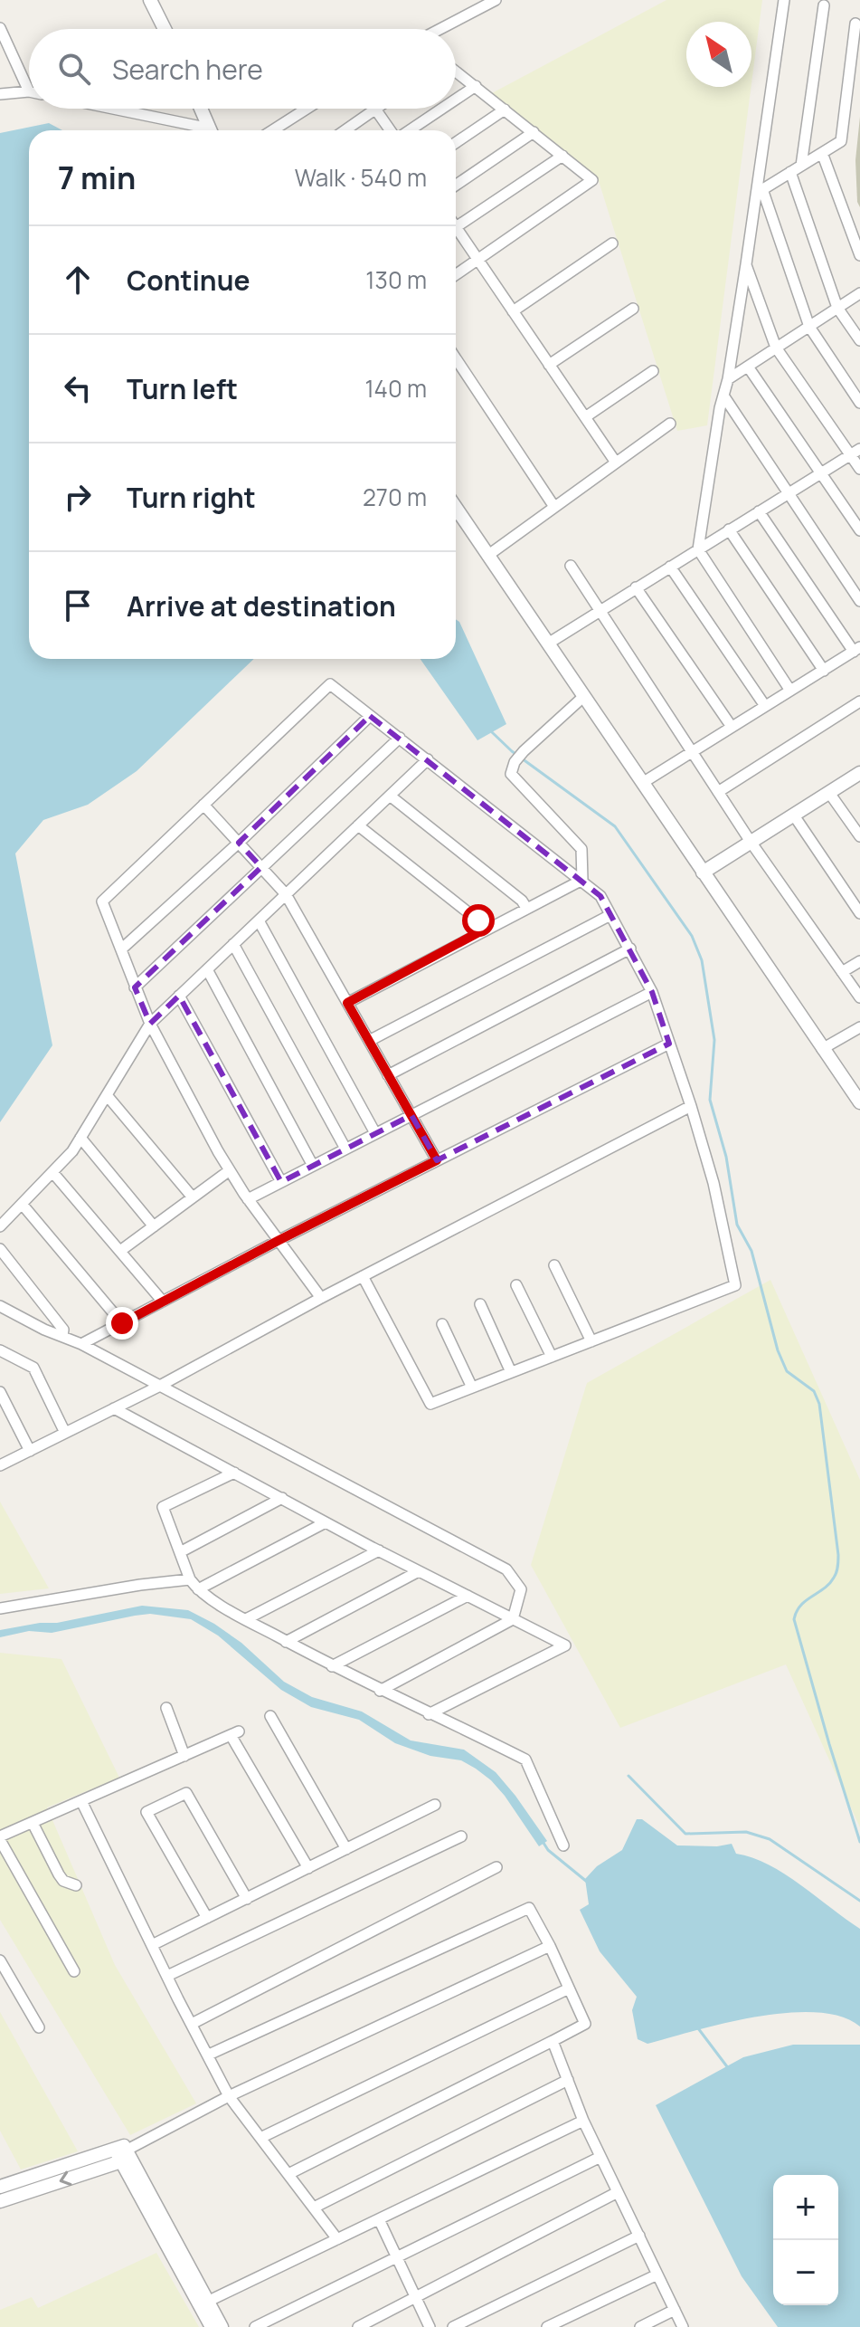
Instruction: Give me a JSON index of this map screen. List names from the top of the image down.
{
  "north": "top left",
  "page": {
    "search": "Search here",
    "heading": ["7 min", "Walk · 540 m"],
    "list": [
      ["Continue", "130 m"],
      ["Turn left", "140 m"],
      ["Turn right", "270 m"],
      "Arrive at destination"
    ],
    "map_buttons": ["+", "−"]
  }
}
